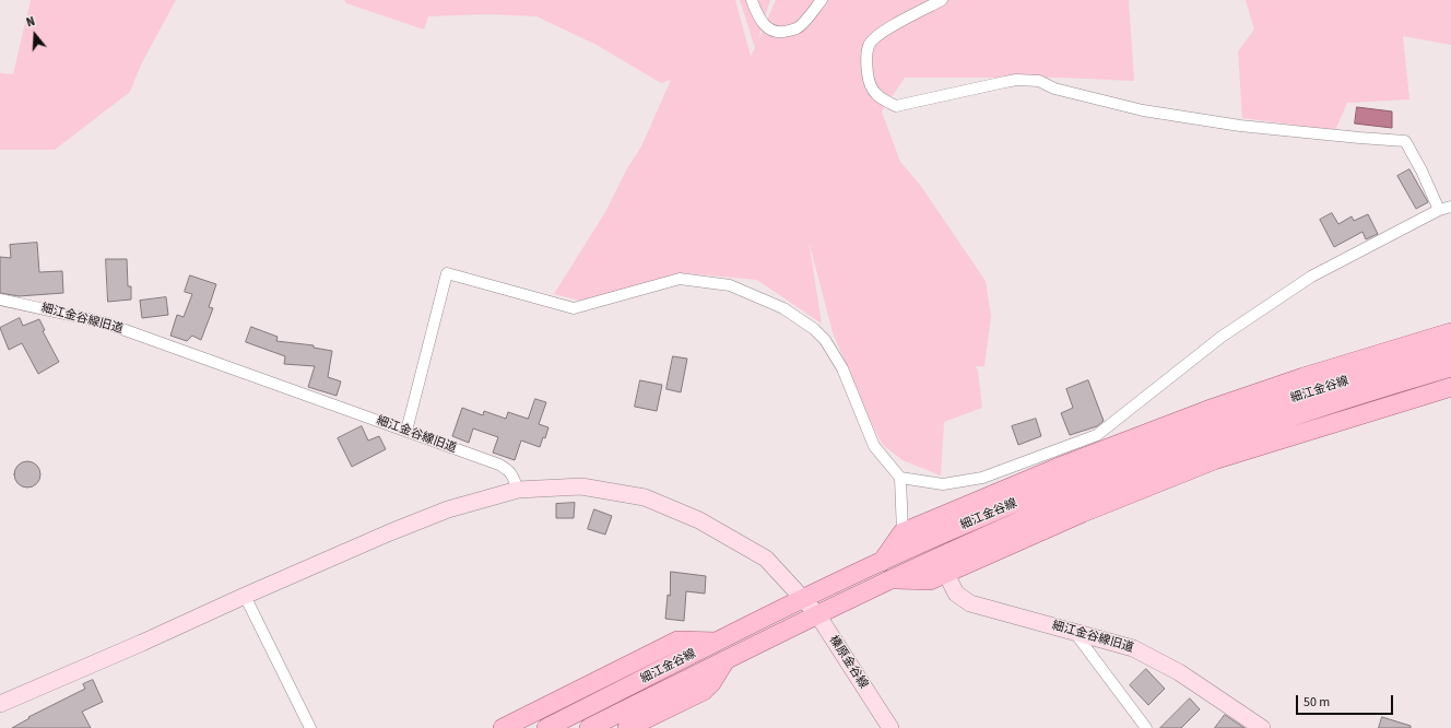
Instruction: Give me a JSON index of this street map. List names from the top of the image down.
{
  "streets": {
    "main road": ["細江金谷線"],
    "street": ["細江金谷線旧道", "榛原金谷線"]
  },
  "crossings": [
    ["細江金谷線", "榛原金谷線"]
  ],
  "scale_bar": "50 m",
  "north": "top"
}
